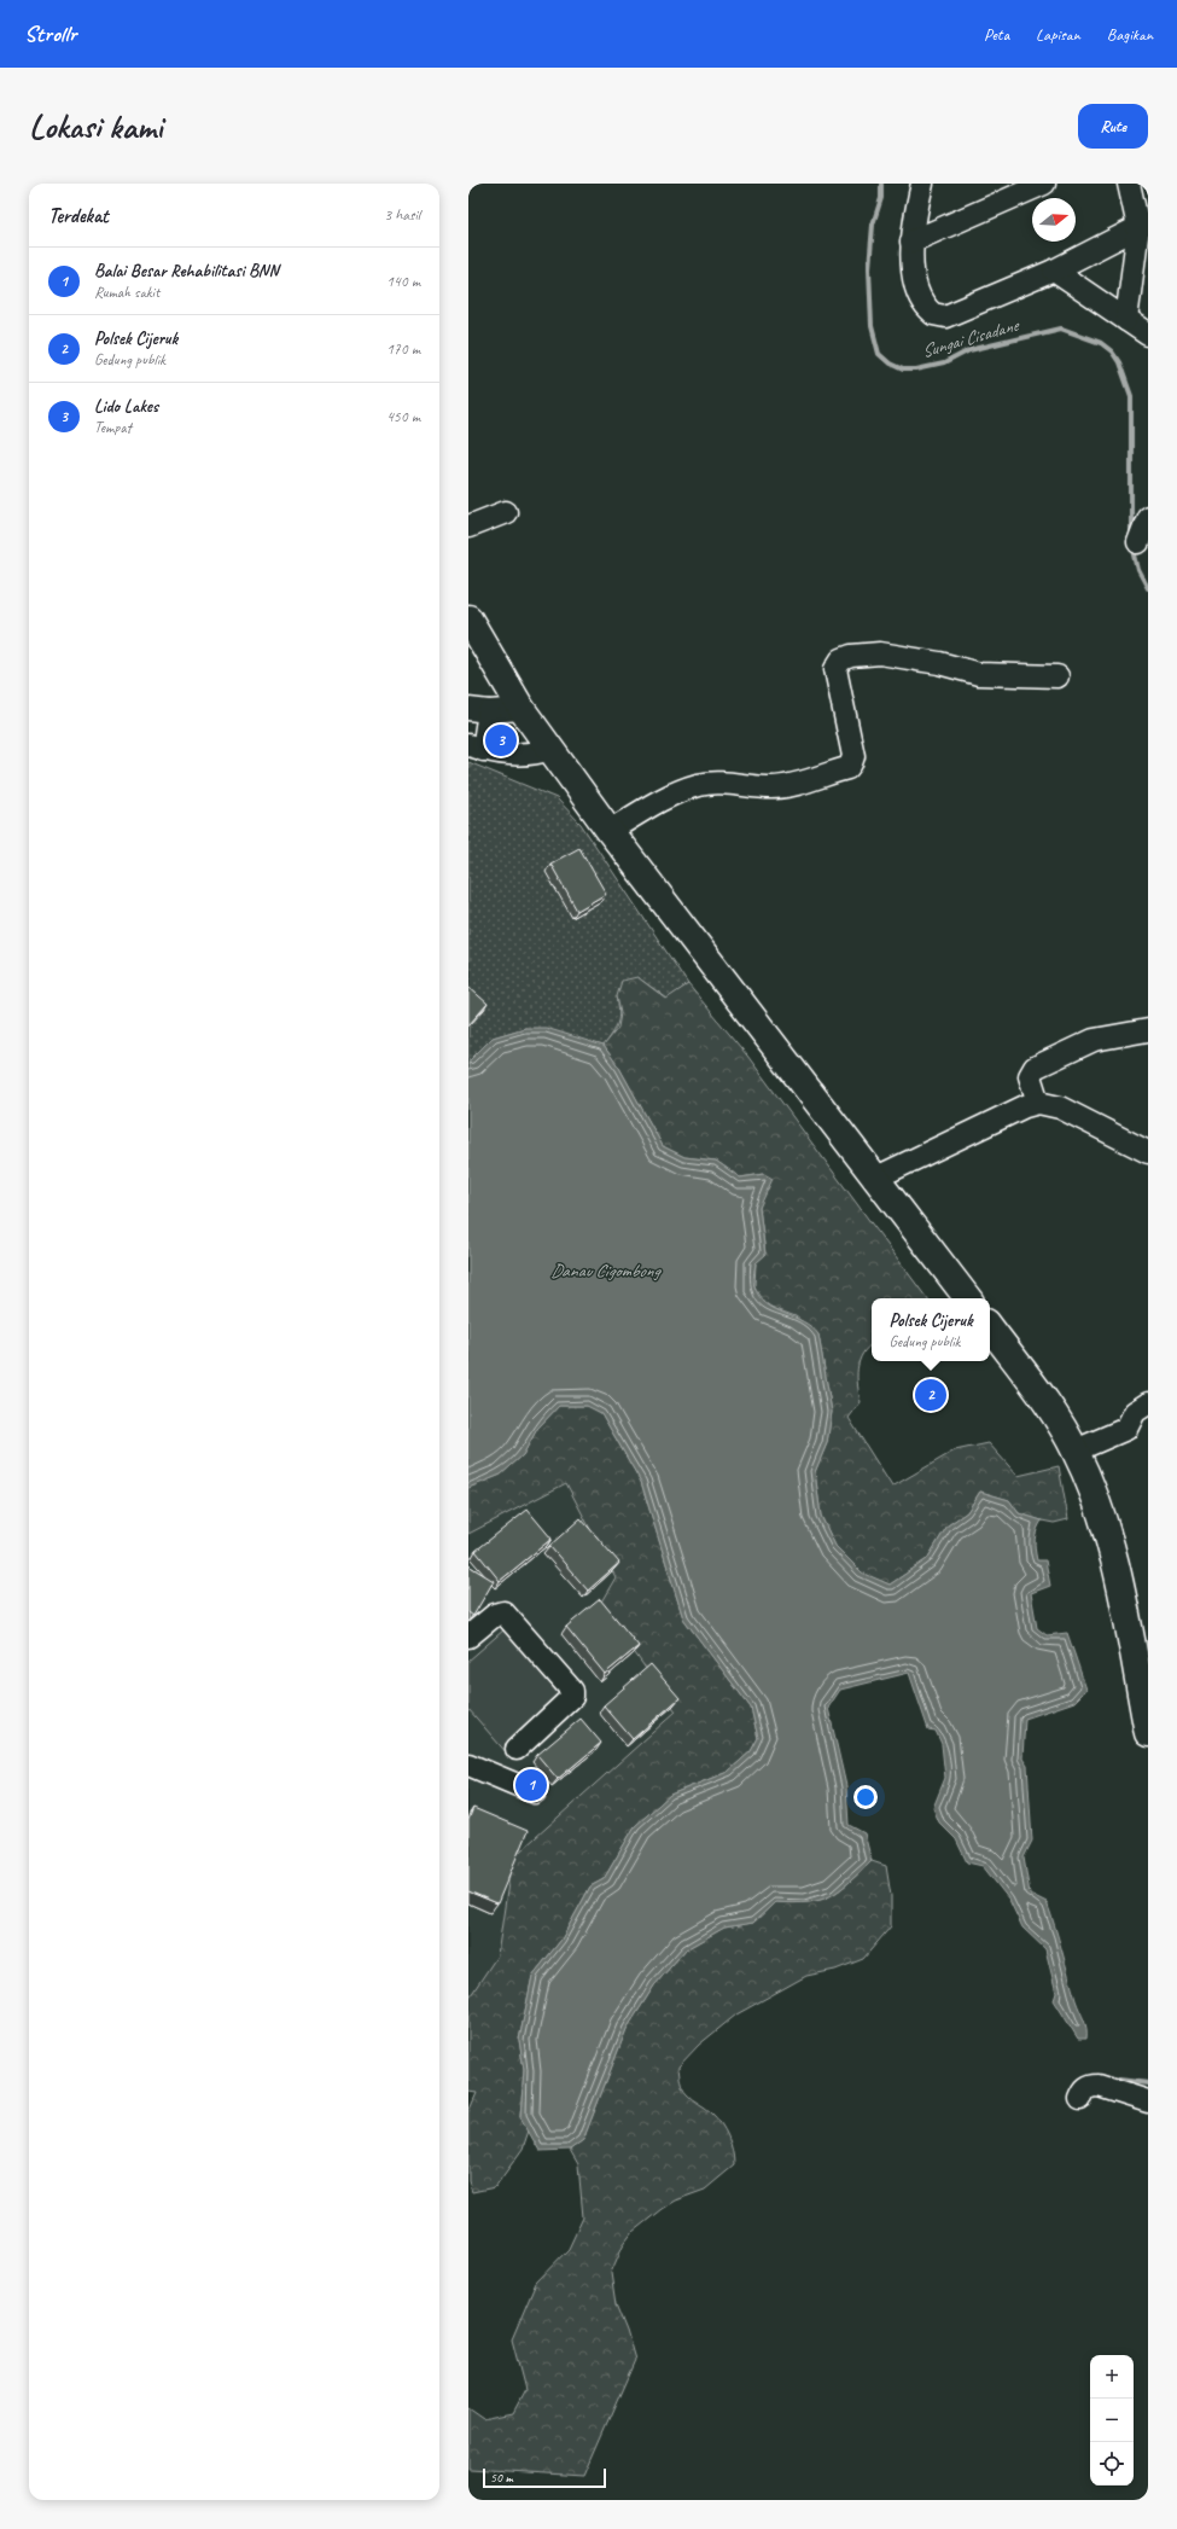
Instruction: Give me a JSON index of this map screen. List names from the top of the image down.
{
  "water": ["Sungai Cisadane", "Danau Cigombong"],
  "scale_bar": "50 m",
  "north": "right",
  "page": {
    "header": "Strollr",
    "nav": ["Peta", "Lapisan", "Bagikan"],
    "buttons": "Rute",
    "title": "Lokasi kami",
    "heading": ["Terdekat", "3 hasil"],
    "list": [
      {
        "mark": "1",
        "name": "Balai Besar Rehabilitasi BNN",
        "note": "Rumah sakit",
        "value": "140 m"
      },
      {
        "mark": "2",
        "name": "Polsek Cijeruk",
        "note": "Gedung publik",
        "value": "170 m"
      },
      {
        "mark": "3",
        "name": "Lido Lakes",
        "note": "Tempat",
        "value": "450 m"
      }
    ],
    "pins": ["3", "2", "1"],
    "popup": ["Polsek Cijeruk", "Gedung publik"],
    "map_buttons": ["+", "−"],
    "scale": "50 m"
  }
}
